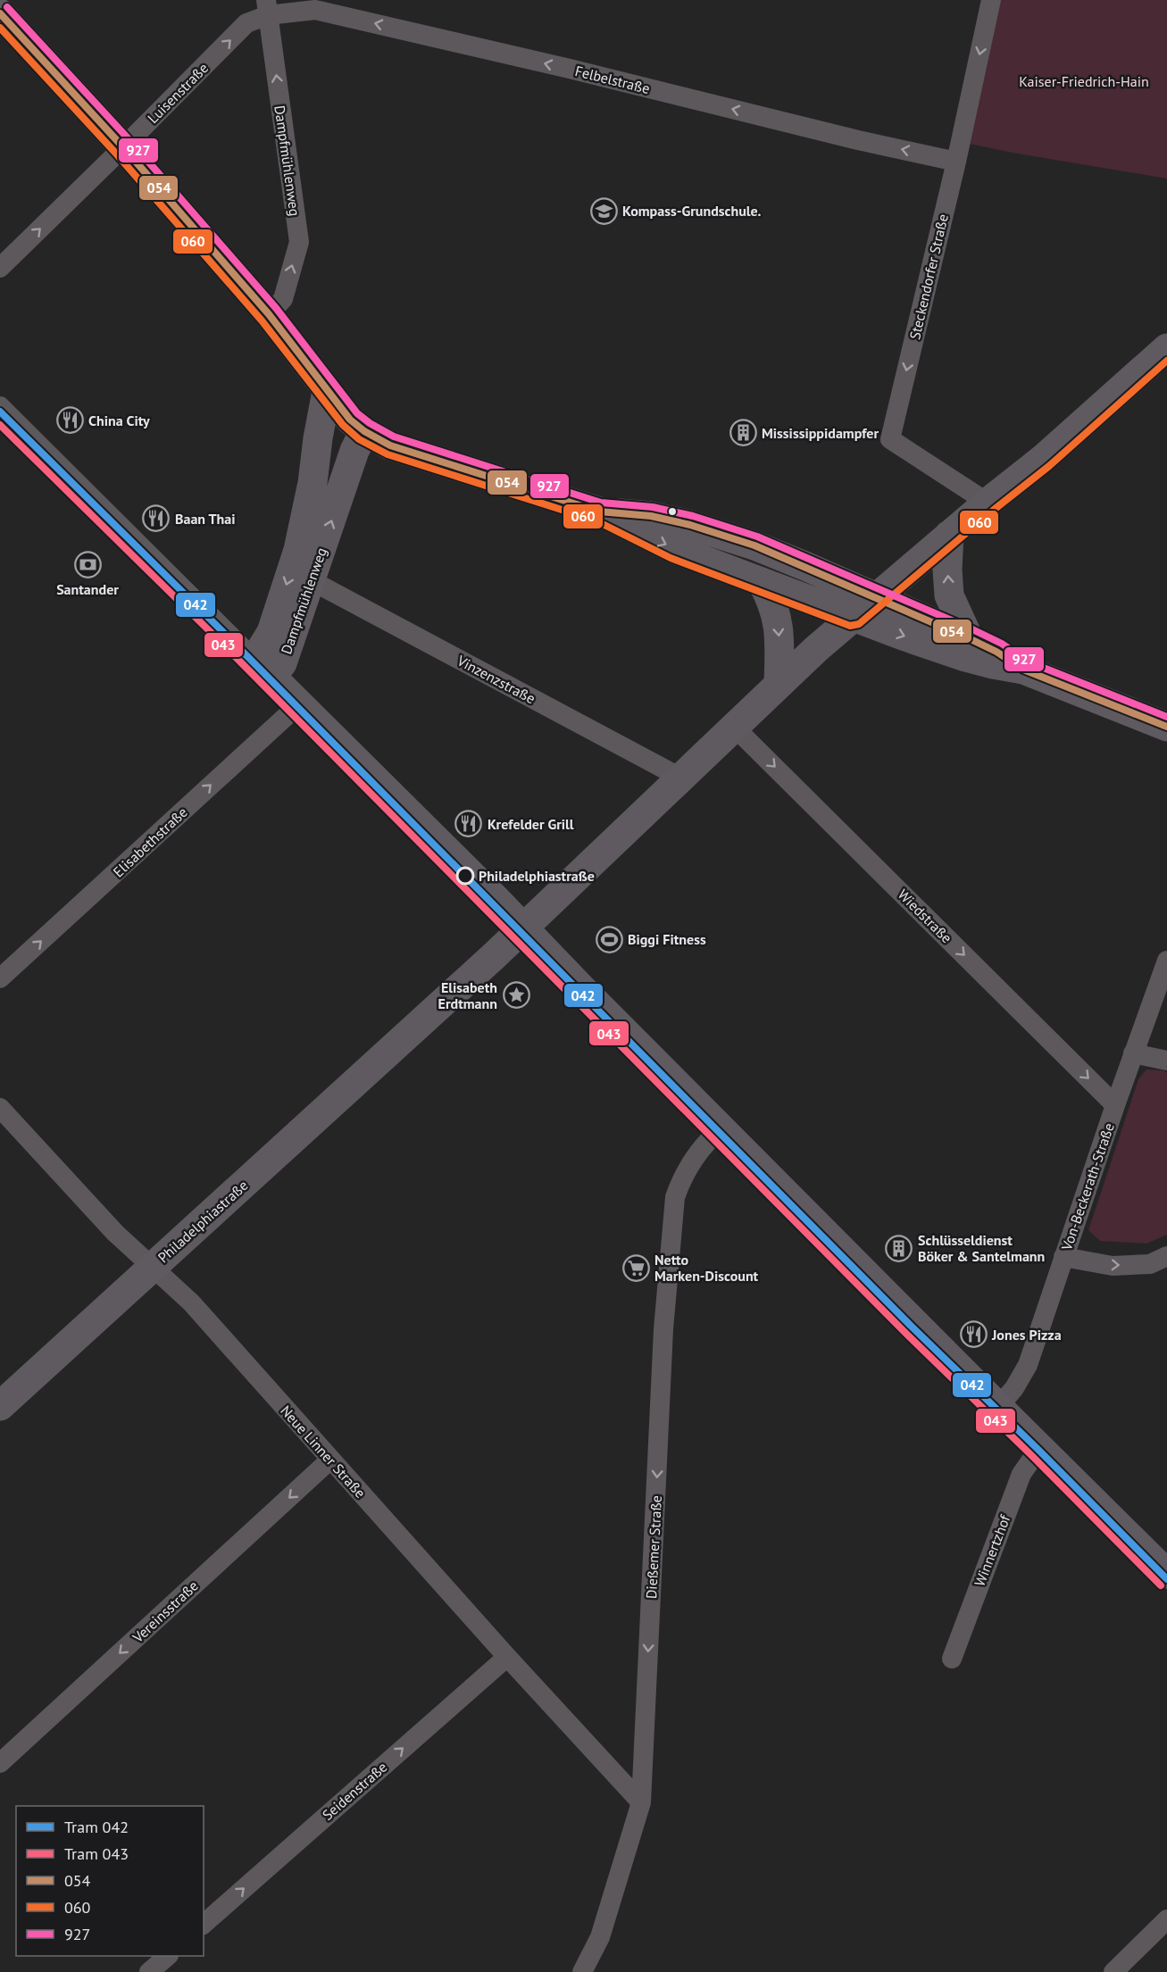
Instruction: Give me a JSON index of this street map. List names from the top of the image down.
{
  "streets": {
    "street": [
      "Felbelstraße",
      "Luisenstraße",
      "Dampfmühlenweg",
      "Steckendorfer Straße",
      "Vinzenzstraße",
      "Elisabethstraße",
      "Wiedstraße",
      "Von-Beckerath-Straße",
      "Philadelphiastraße",
      "Neue Linner Straße",
      "Dießemer Straße",
      "Winnertzhof",
      "Vereinsstraße",
      "Seidenstraße"
    ]
  },
  "crossings": [
    ["Felbelstraße", "Luisenstraße"],
    ["Felbelstraße", "Dampfmühlenweg"],
    ["Felbelstraße", "Steckendorfer Straße"],
    ["Luisenstraße", "Dampfmühlenweg"],
    ["Dampfmühlenweg", "Vinzenzstraße"],
    ["Steckendorfer Straße", "Philadelphiastraße"],
    ["Vinzenzstraße", "Philadelphiastraße"],
    ["Wiedstraße", "Von-Beckerath-Straße"],
    ["Wiedstraße", "Philadelphiastraße"],
    ["Philadelphiastraße", "Neue Linner Straße"],
    ["Neue Linner Straße", "Dießemer Straße"],
    ["Neue Linner Straße", "Vereinsstraße"],
    ["Neue Linner Straße", "Seidenstraße"]
  ],
  "one_way": [
    "Felbelstraße",
    "Luisenstraße",
    "Steckendorfer Straße",
    "Elisabethstraße",
    "Wiedstraße",
    "Dießemer Straße",
    "Vereinsstraße",
    "Seidenstraße"
  ],
  "parks": ["Kaiser-Friedrich-Hain"],
  "places": {
    "school or university": ["Kompass-Grundschule."],
    "restaurant": [
      "China City",
      "Baan Thai",
      "Krefelder Grill",
      "Jones Pizza"
    ],
    "building": ["Mississippidampfer", "Schlüsseldienst Böker & Santelmann"],
    "bank": ["Santander"],
    "other": ["Philadelphiastraße"],
    "sports": ["Biggi Fitness"],
    "place": ["Elisabeth Erdtmann"],
    "supermarket": ["Netto Marken-Discount"]
  },
  "lines": [
    "transit line 927",
    "transit line 054",
    "transit line 060",
    "tram line 042",
    "tram line 043"
  ],
  "legend": [
    "Tram 042",
    "Tram 043",
    "054",
    "060",
    "927"
  ]
}
